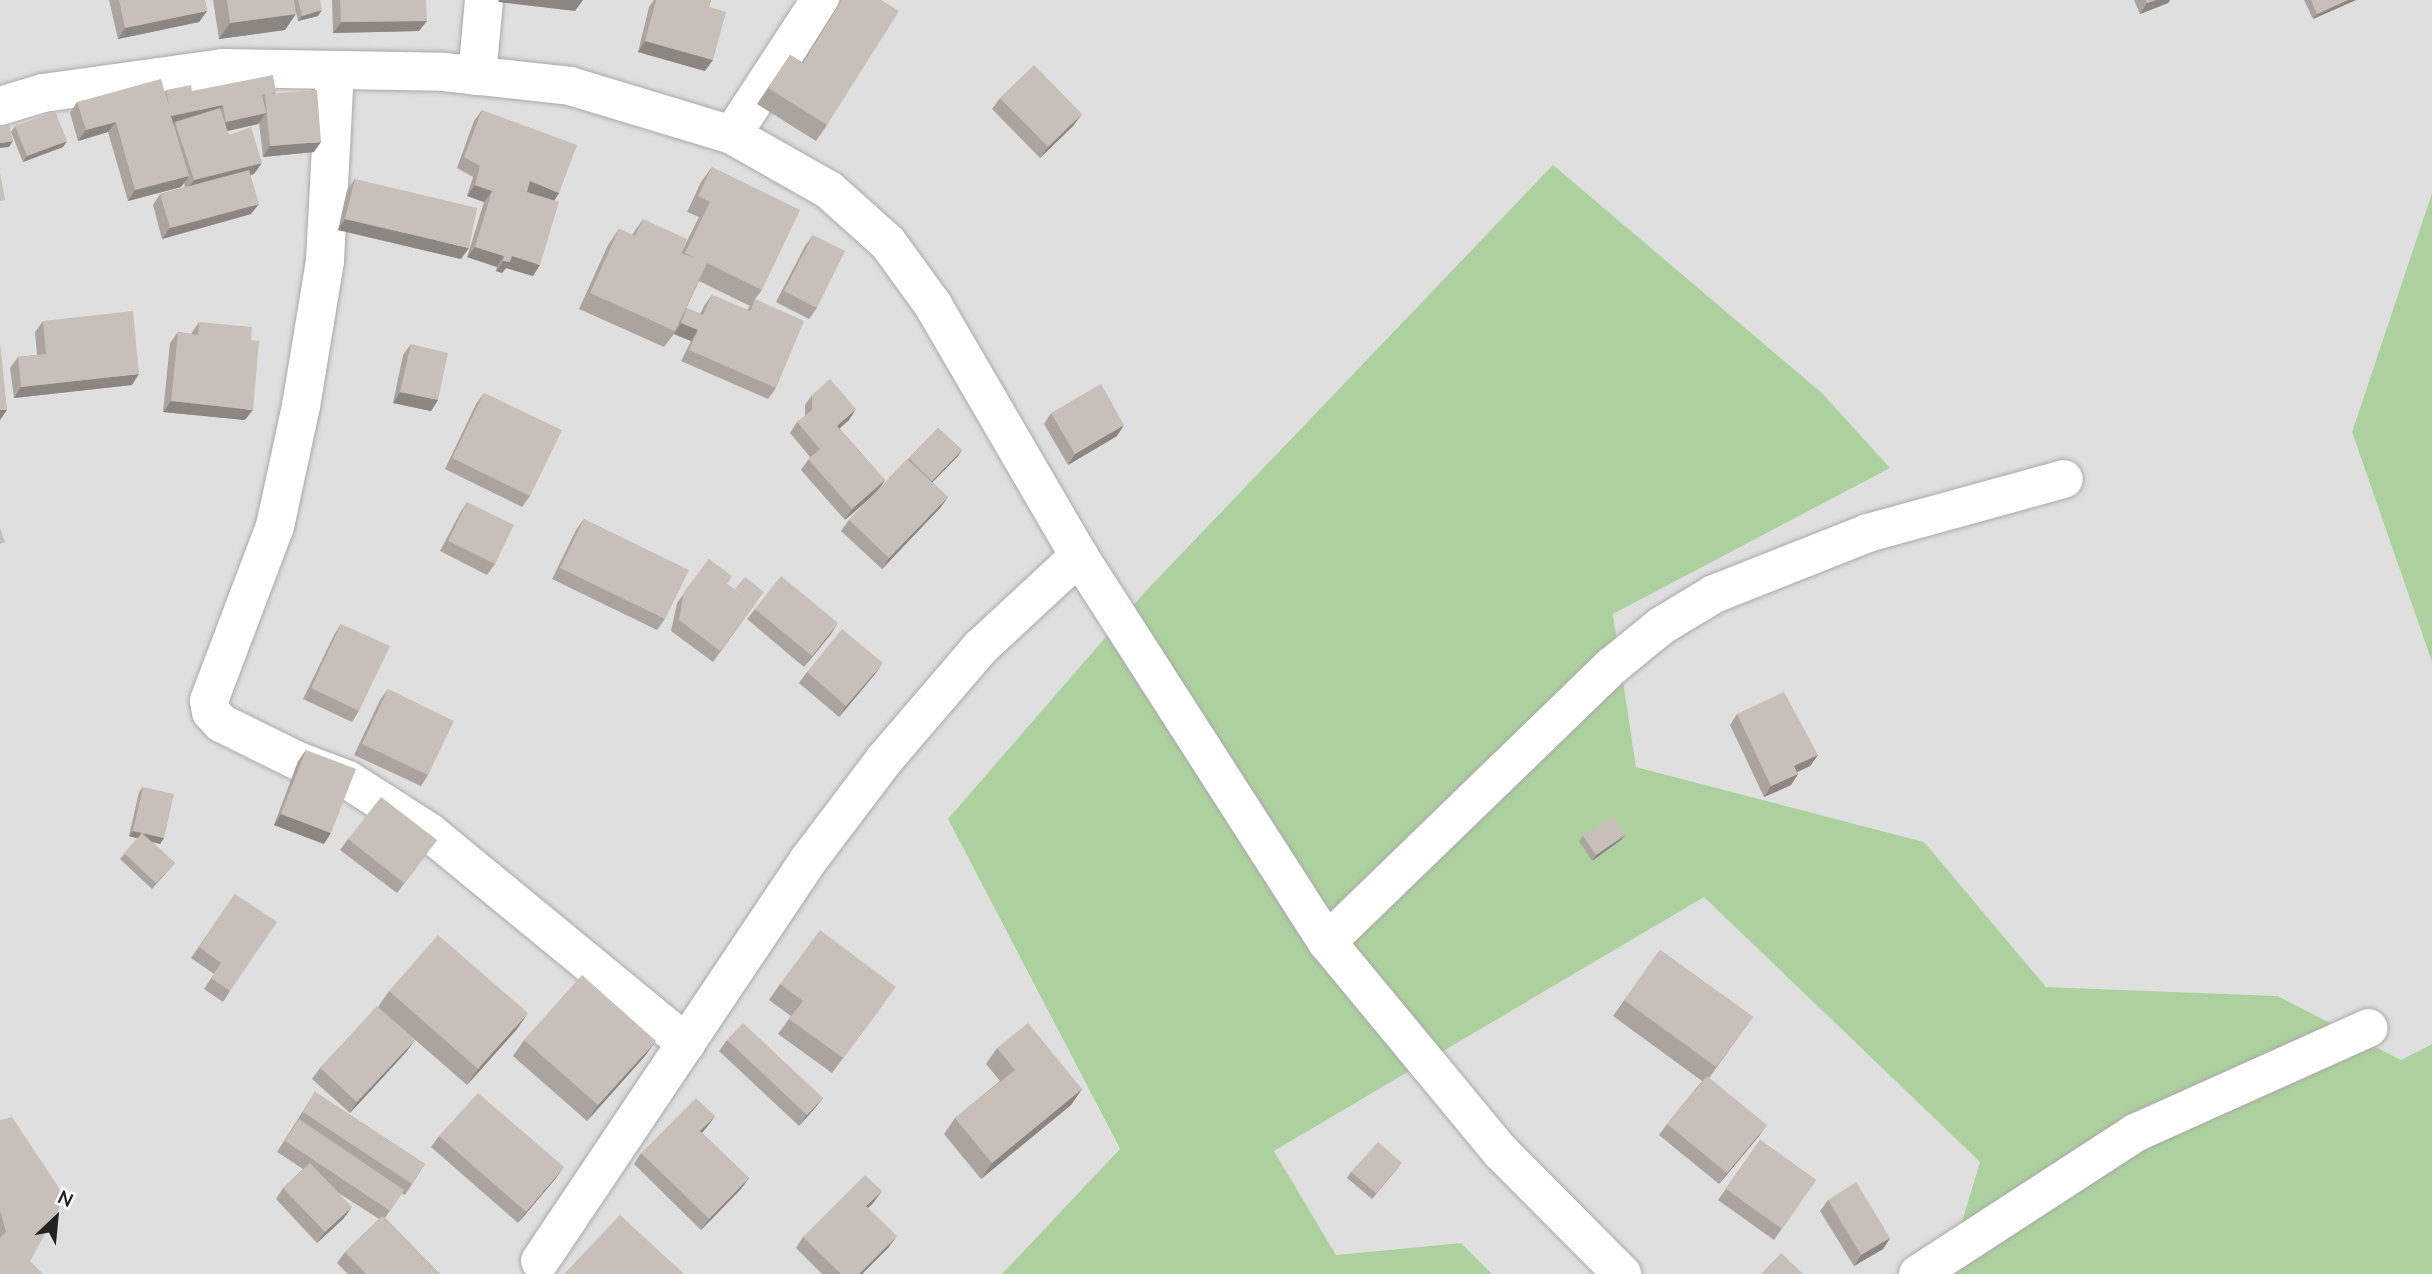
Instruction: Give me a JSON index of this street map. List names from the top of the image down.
{
  "north": "top right"
}
